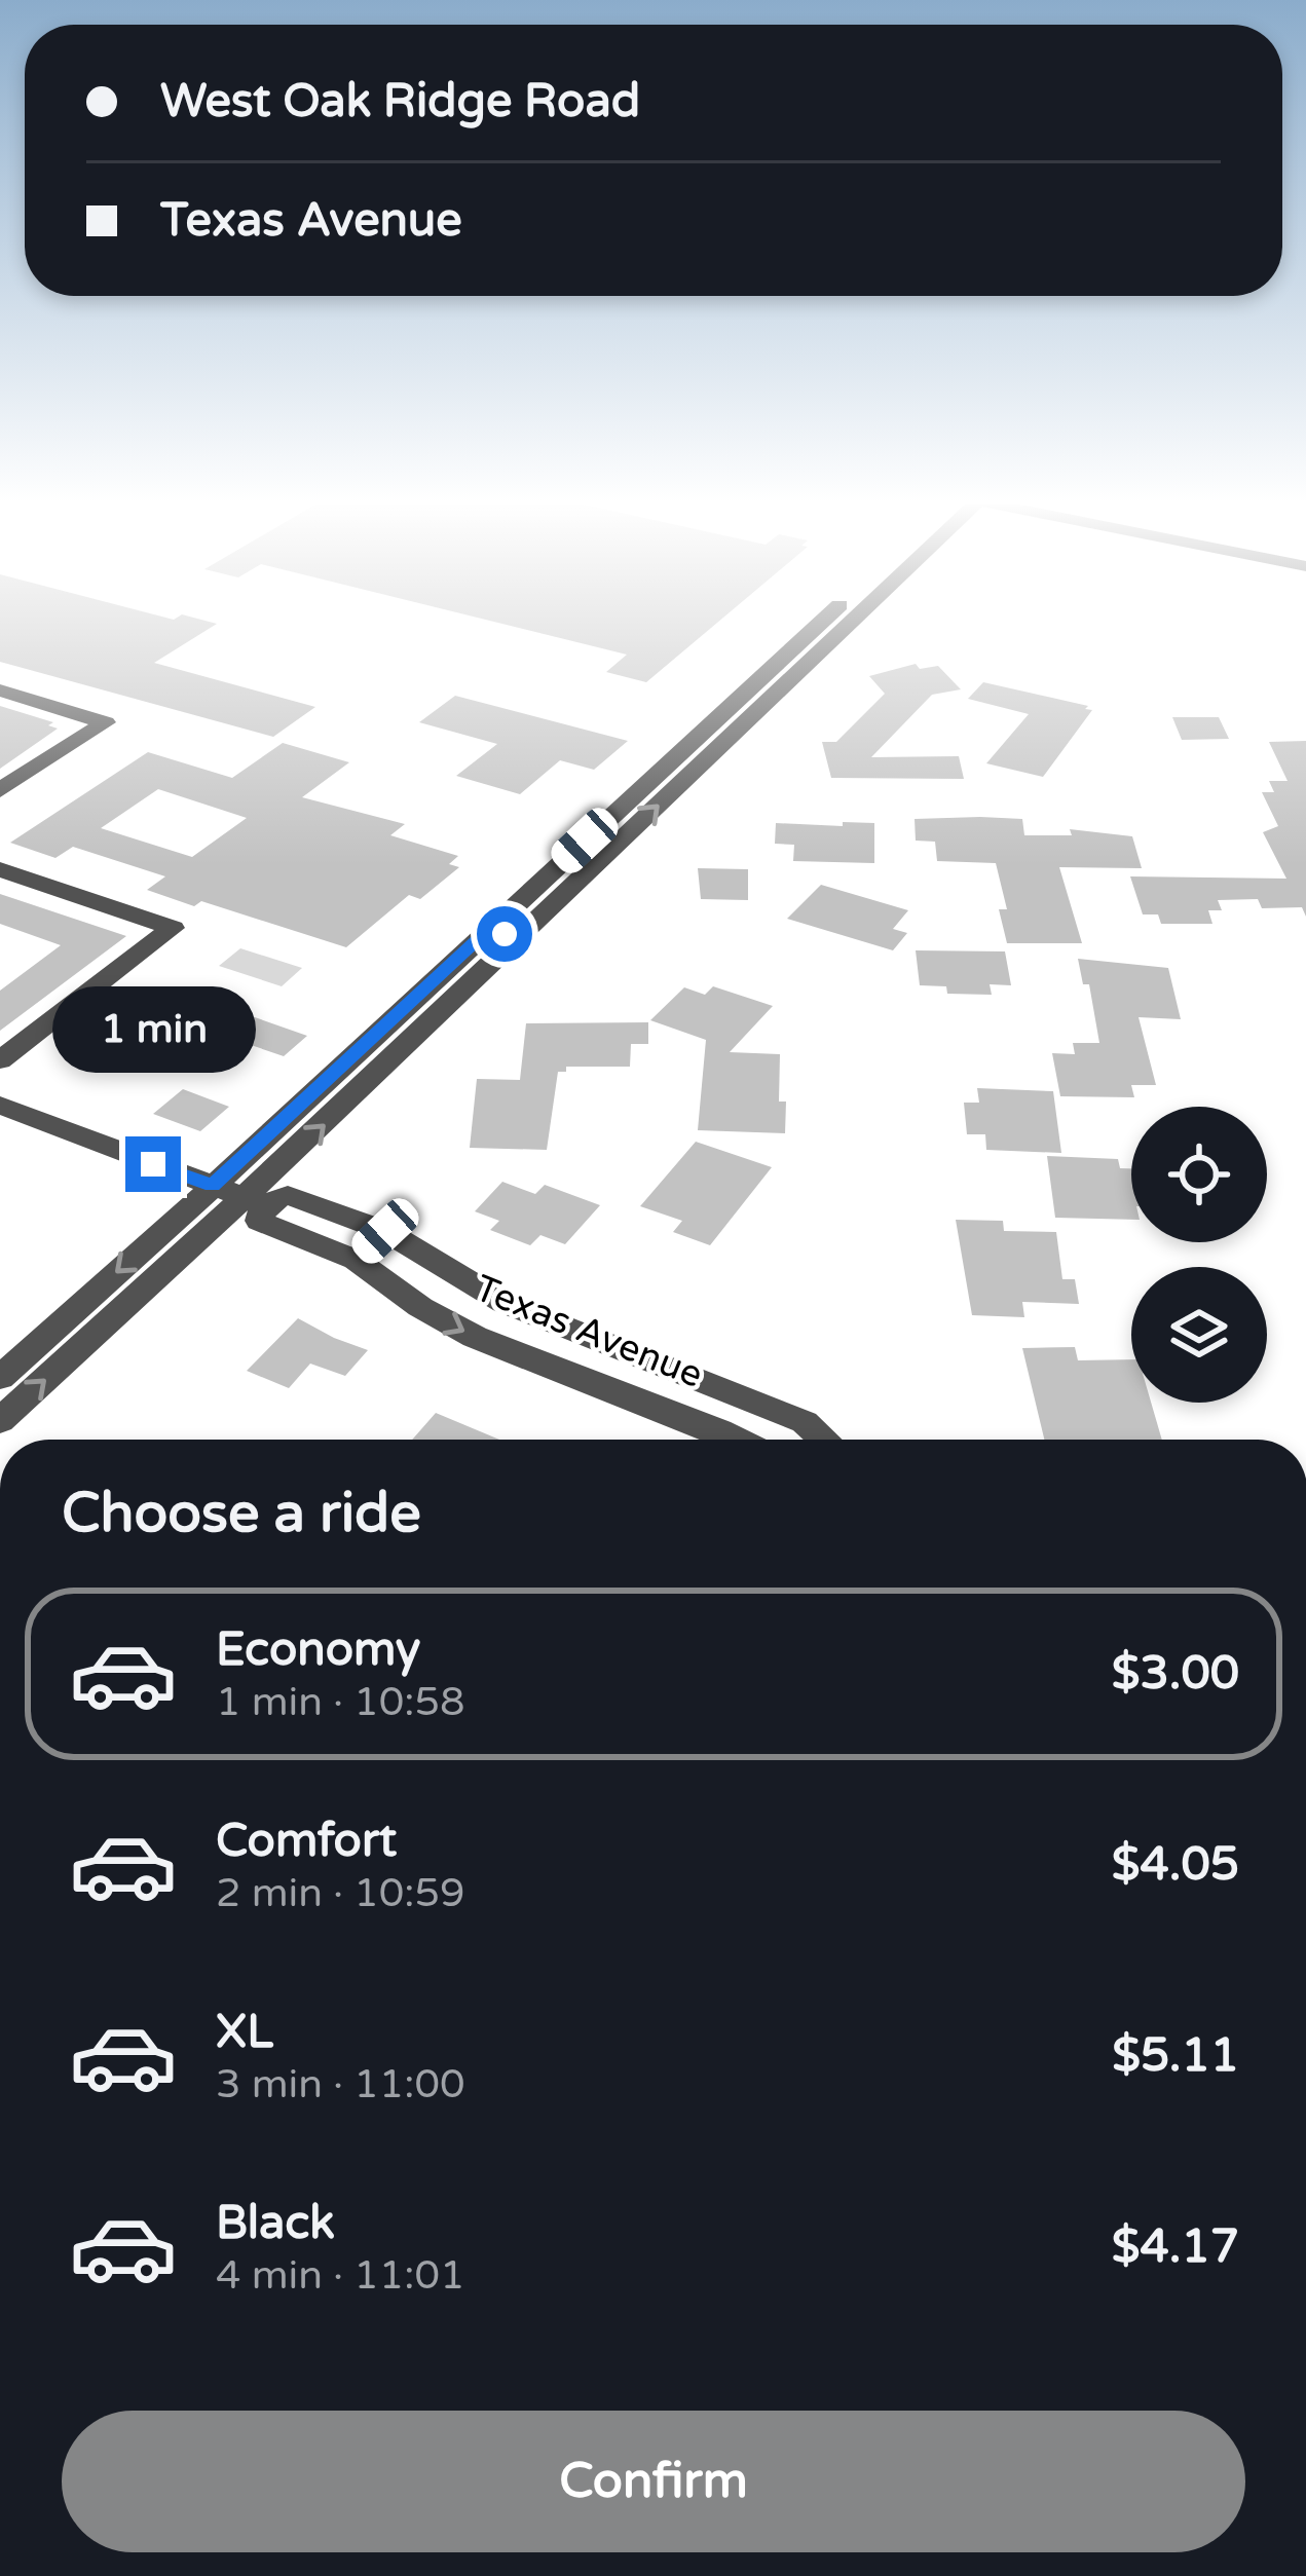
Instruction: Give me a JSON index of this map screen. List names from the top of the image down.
{
  "streets": {
    "street": ["Texas Avenue"]
  },
  "page": {
    "banner": ["West Oak Ridge Road", "Texas Avenue"],
    "bubble": "1 min",
    "heading": "Choose a ride",
    "list": [
      {
        "name": "Economy",
        "note": "1 min · 10:58",
        "value": "$3.00"
      },
      {
        "name": "Comfort",
        "note": "2 min · 10:59",
        "value": "$4.05"
      },
      {
        "name": "XL",
        "note": "3 min · 11:00",
        "value": "$5.11"
      },
      {
        "name": "Black",
        "note": "4 min · 11:01",
        "value": "$4.17"
      }
    ],
    "buttons": "Confirm"
  }
}
